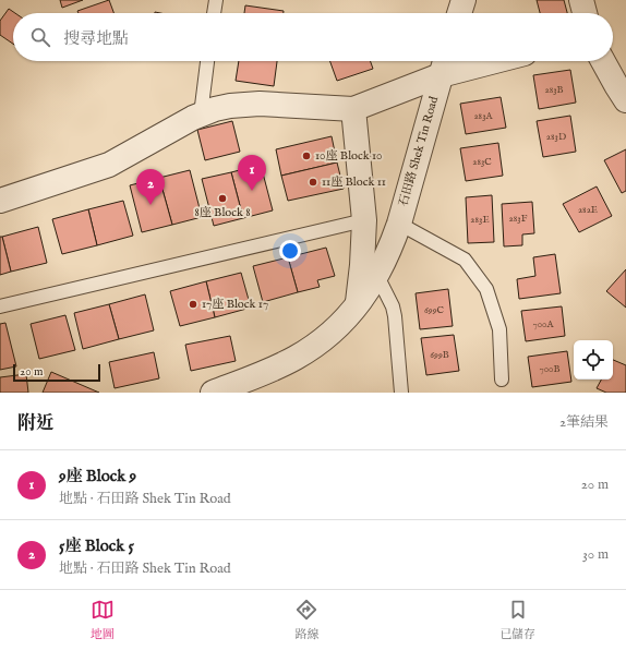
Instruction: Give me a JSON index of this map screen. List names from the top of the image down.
{
  "streets": {
    "street": ["石田路 Shek Tin Road"]
  },
  "places": [
    "10座 Block 10",
    "11座 Block 11",
    "8座 Block 8",
    "17座 Block 17"
  ],
  "house_numbers": [
    "283B",
    "283A",
    "283D",
    "283C",
    "282E",
    "283F",
    "283E",
    "699C",
    "700A",
    "699B",
    "700B"
  ],
  "scale_bar": "20 m",
  "page": {
    "search": "搜尋地點",
    "pins": ["1", "2"],
    "scale": "20 m",
    "heading": ["附近", "2筆結果"],
    "list": [
      {
        "mark": "1",
        "name": "9座 Block 9",
        "note": "地點 · 石田路 Shek Tin Road",
        "value": "20 m"
      },
      {
        "mark": "2",
        "name": "5座 Block 5",
        "note": "地點 · 石田路 Shek Tin Road",
        "value": "30 m"
      }
    ],
    "nav": ["地圖", "路線", "已儲存"]
  }
}
